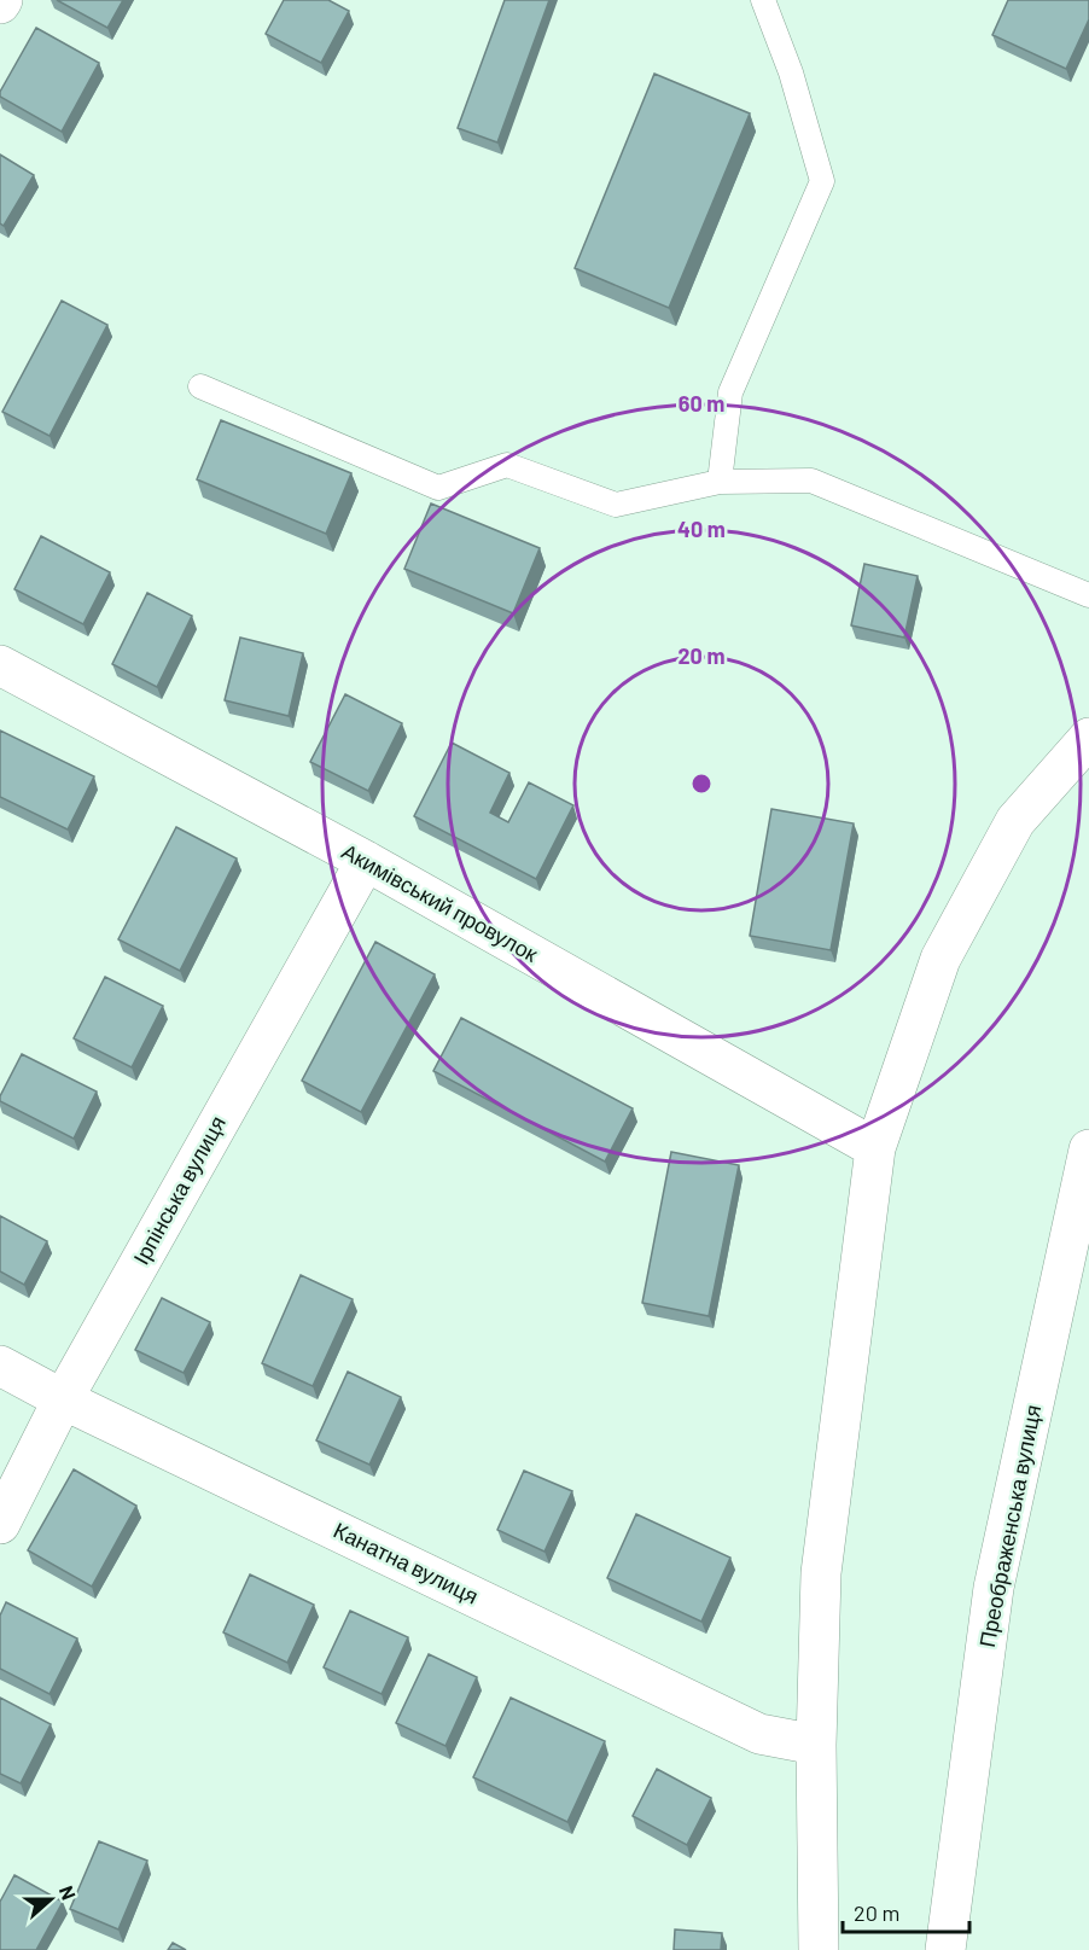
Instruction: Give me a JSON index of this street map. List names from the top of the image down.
{
  "streets": {
    "street": [
      "Акимівський провулок",
      "Ірпінська вулиця",
      "Преображенська вулиця",
      "Канатна вулиця"
    ]
  },
  "crossings": [
    ["Акимівський провулок", "Ірпінська вулиця"],
    ["Ірпінська вулиця", "Канатна вулиця"]
  ],
  "scale_bar": "20 m",
  "north": "right",
  "rings": ["60 m", "40 m", "20 m"]
}
